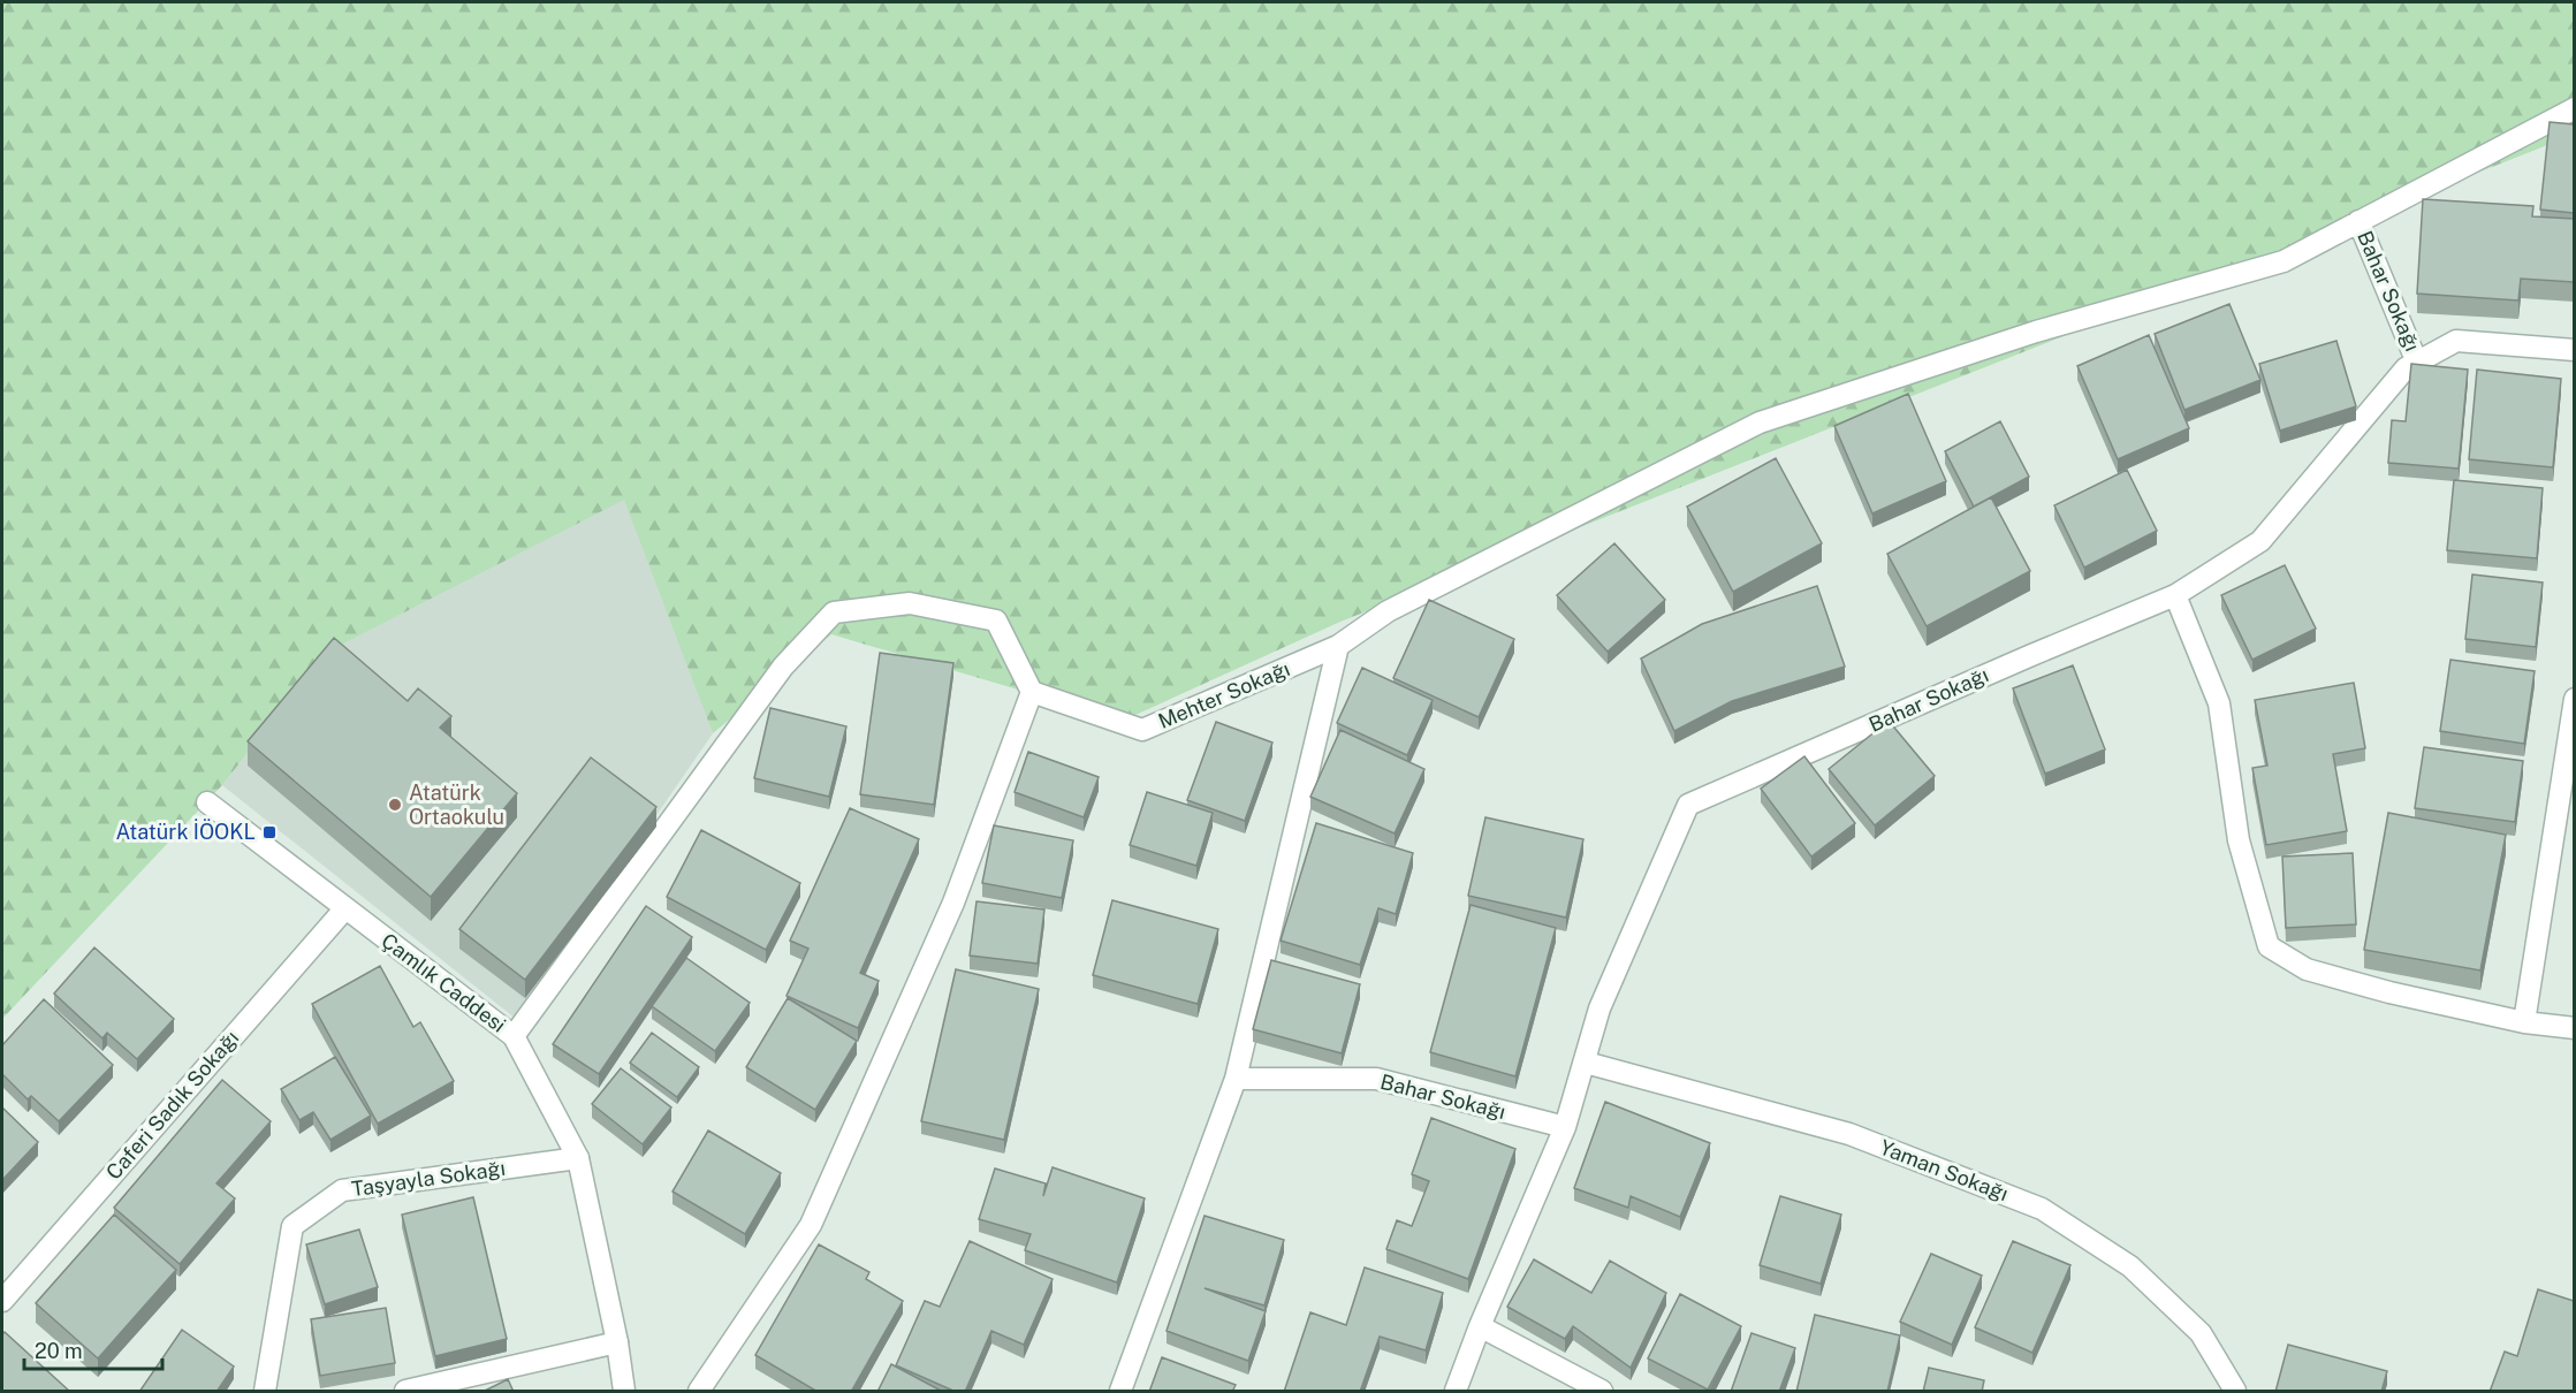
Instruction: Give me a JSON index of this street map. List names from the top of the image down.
{
  "streets": {
    "street": [
      "Bahar Sokağı",
      "Mehter Sokağı",
      "Çamlık Caddesi",
      "Caferi Sadık Sokağı",
      "Yaman Sokağı",
      "Taşyayla Sokağı"
    ]
  },
  "crossings": [
    ["Bahar Sokağı", "Mehter Sokağı"],
    ["Bahar Sokağı", "Yaman Sokağı"],
    ["Çamlık Caddesi", "Caferi Sadık Sokağı"],
    ["Çamlık Caddesi", "Taşyayla Sokağı"]
  ],
  "places": {
    "other": ["Atatürk Ortaokulu"],
    "transit": ["Atatürk İÖOKL"]
  },
  "scale_bar": "20 m"
}
